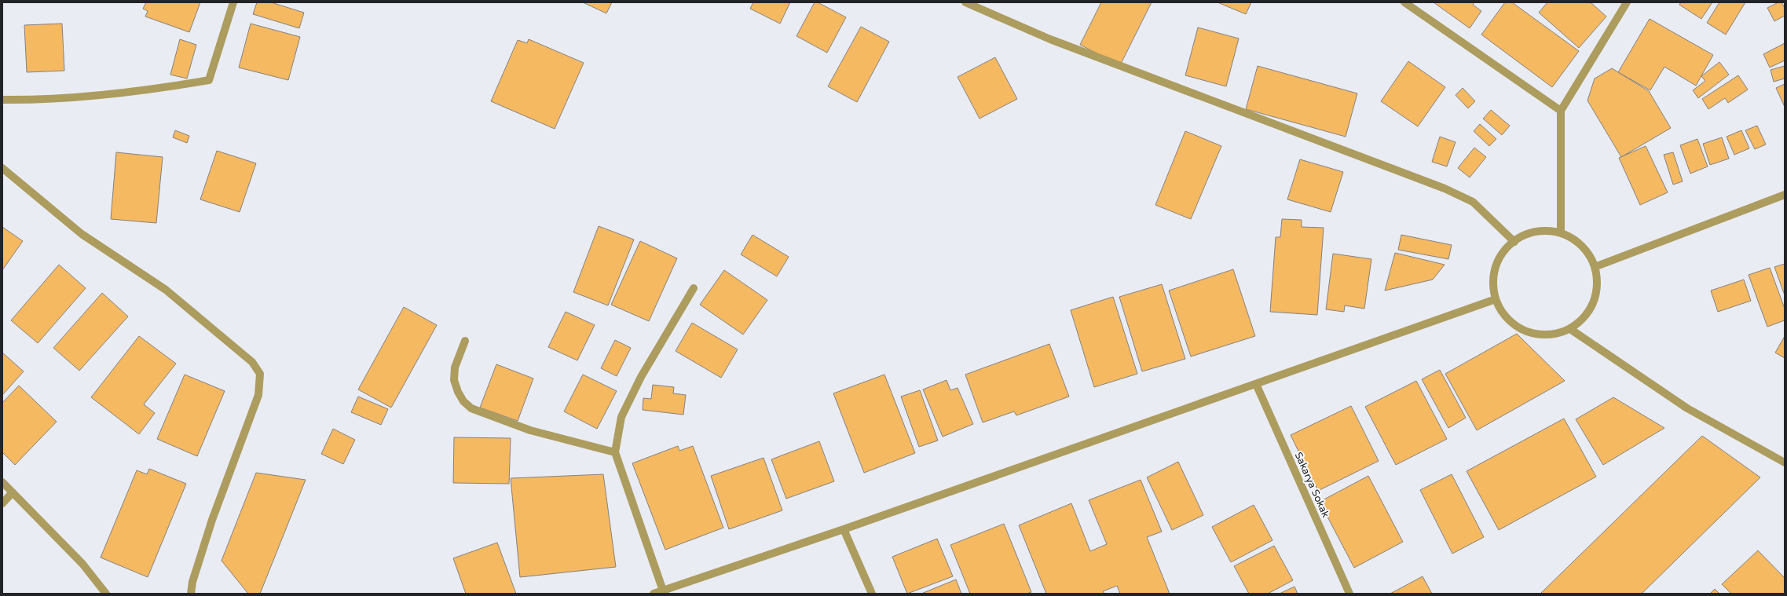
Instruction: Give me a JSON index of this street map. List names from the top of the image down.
{
  "streets": {
    "street": ["Sakarya Sokak"]
  }
}
